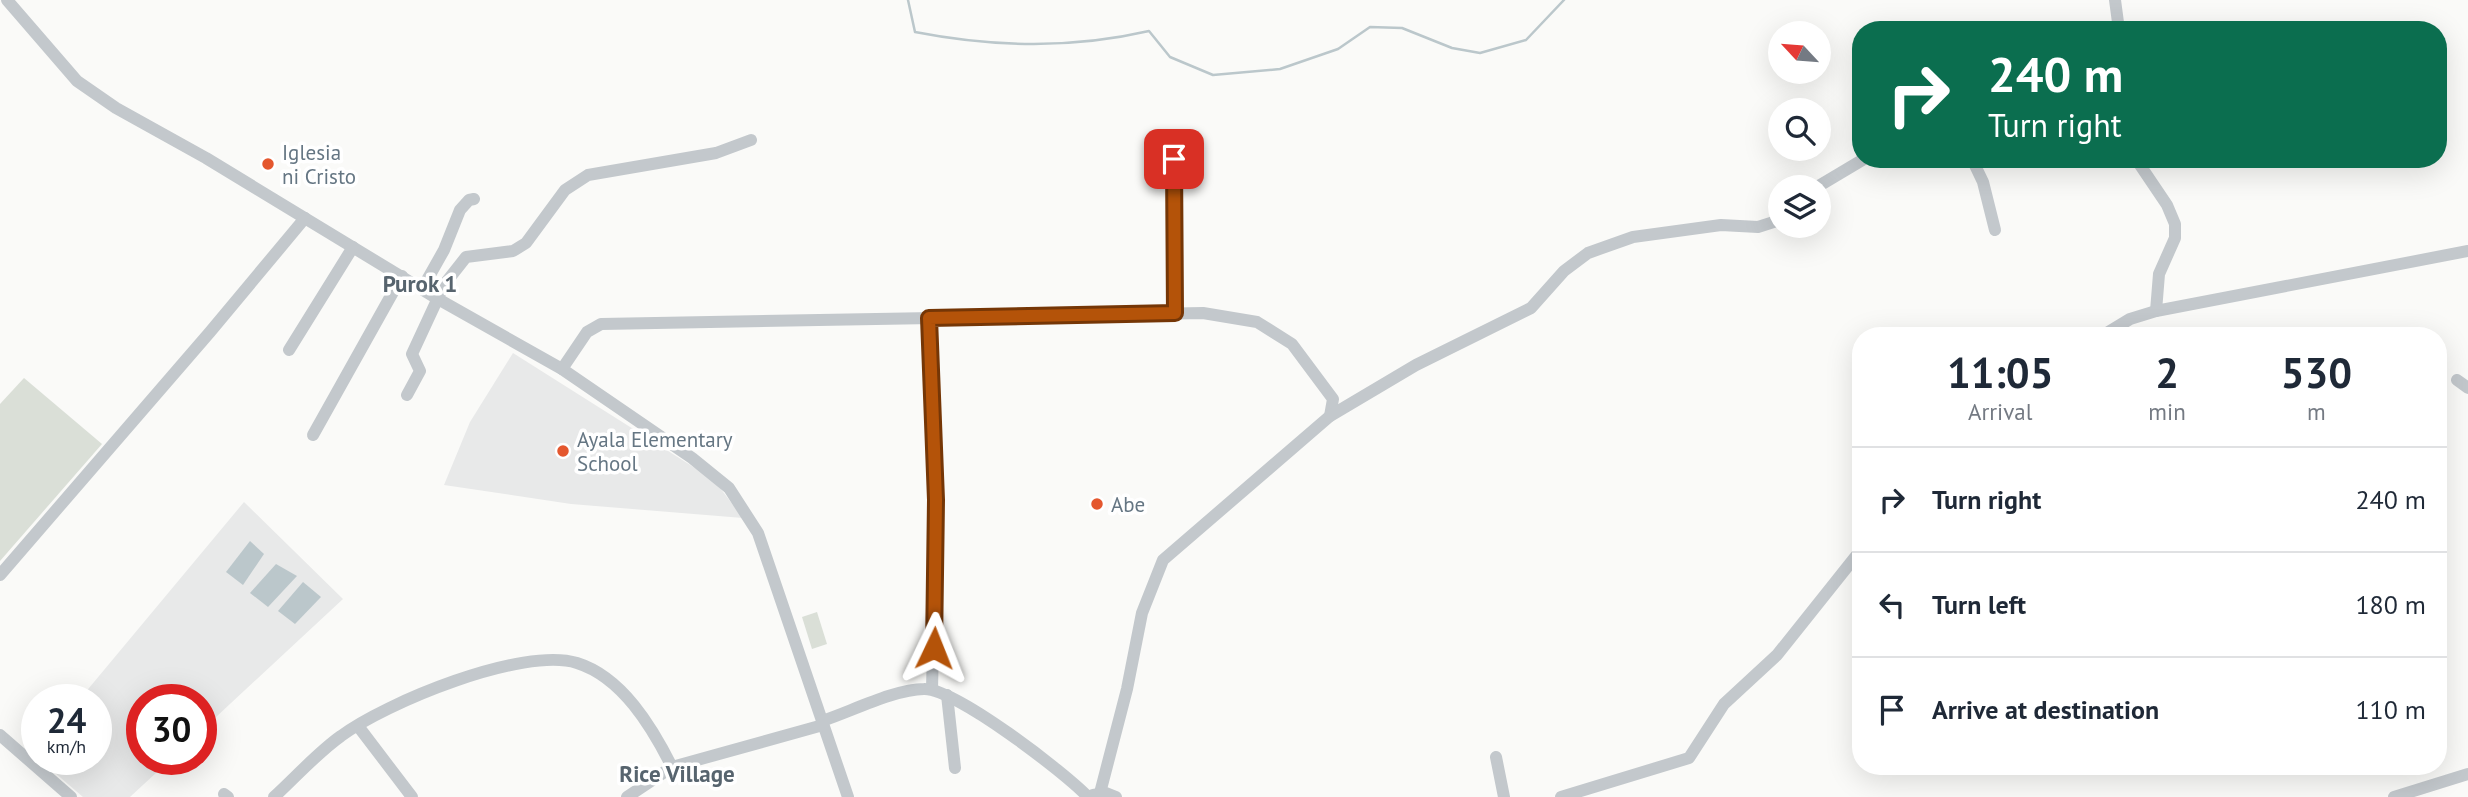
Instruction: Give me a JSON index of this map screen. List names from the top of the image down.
{
  "districts": ["Purok 1", "Rice Village"],
  "places": ["Iglesia ni Cristo", "Ayala Elementary School", "Abe"],
  "north": "top left",
  "page": {
    "turn": ["240 m", "Turn right"],
    "eta": [
      "11:05",
      "Arrival",
      "2",
      "min",
      "530",
      "m"
    ],
    "list": [
      {
        "name": "Turn right",
        "value": "240 m"
      },
      {
        "name": "Turn left",
        "value": "180 m"
      },
      {
        "name": "Arrive at destination",
        "value": "110 m"
      }
    ],
    "speed": "24 km/h",
    "limit": "30"
  }
}
